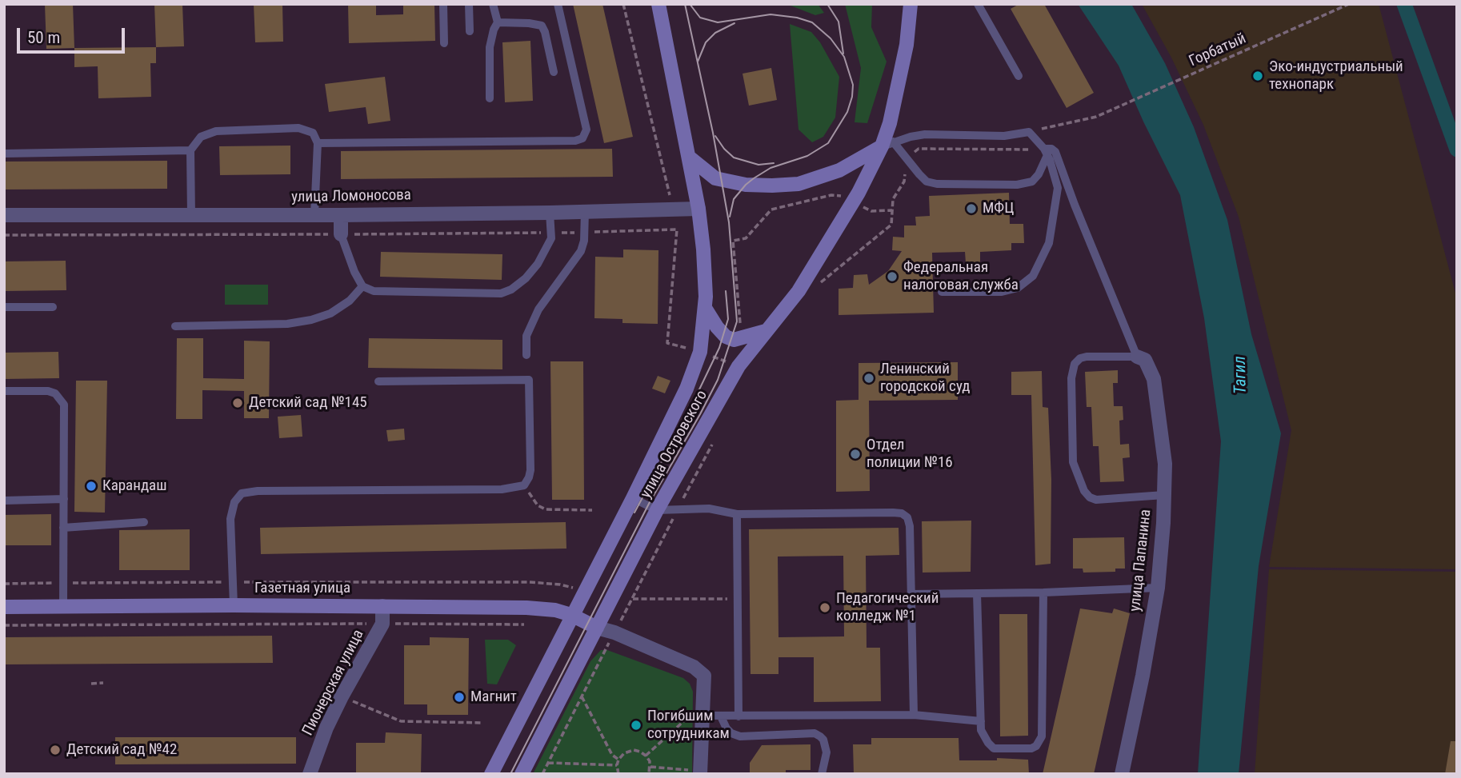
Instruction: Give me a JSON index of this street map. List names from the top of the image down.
{
  "streets": {
    "main road": ["улица Островского", "Газетная улица"],
    "street": ["улица Ломоносова", "улица Папанина", "Пионерская улица"],
    "path": ["Горбатый"]
  },
  "crossings": [
    ["улица Ломоносова", "улица Островского"],
    ["улица Островского", "Газетная улица"],
    ["Газетная улица", "Пионерская улица"]
  ],
  "water": ["Тагил"],
  "places": [
    "Эко-индустриальный технопарк",
    "МФЦ",
    "Федеральная налоговая служба",
    "Ленинский городской суд",
    "Детский сад №145",
    "Отдел полиции №16",
    "Карандаш",
    "Педагогический колледж №1",
    "Магнит",
    "Погибшим сотрудникам",
    "Детский сад №42"
  ],
  "scale_bar": "50 m"
}
